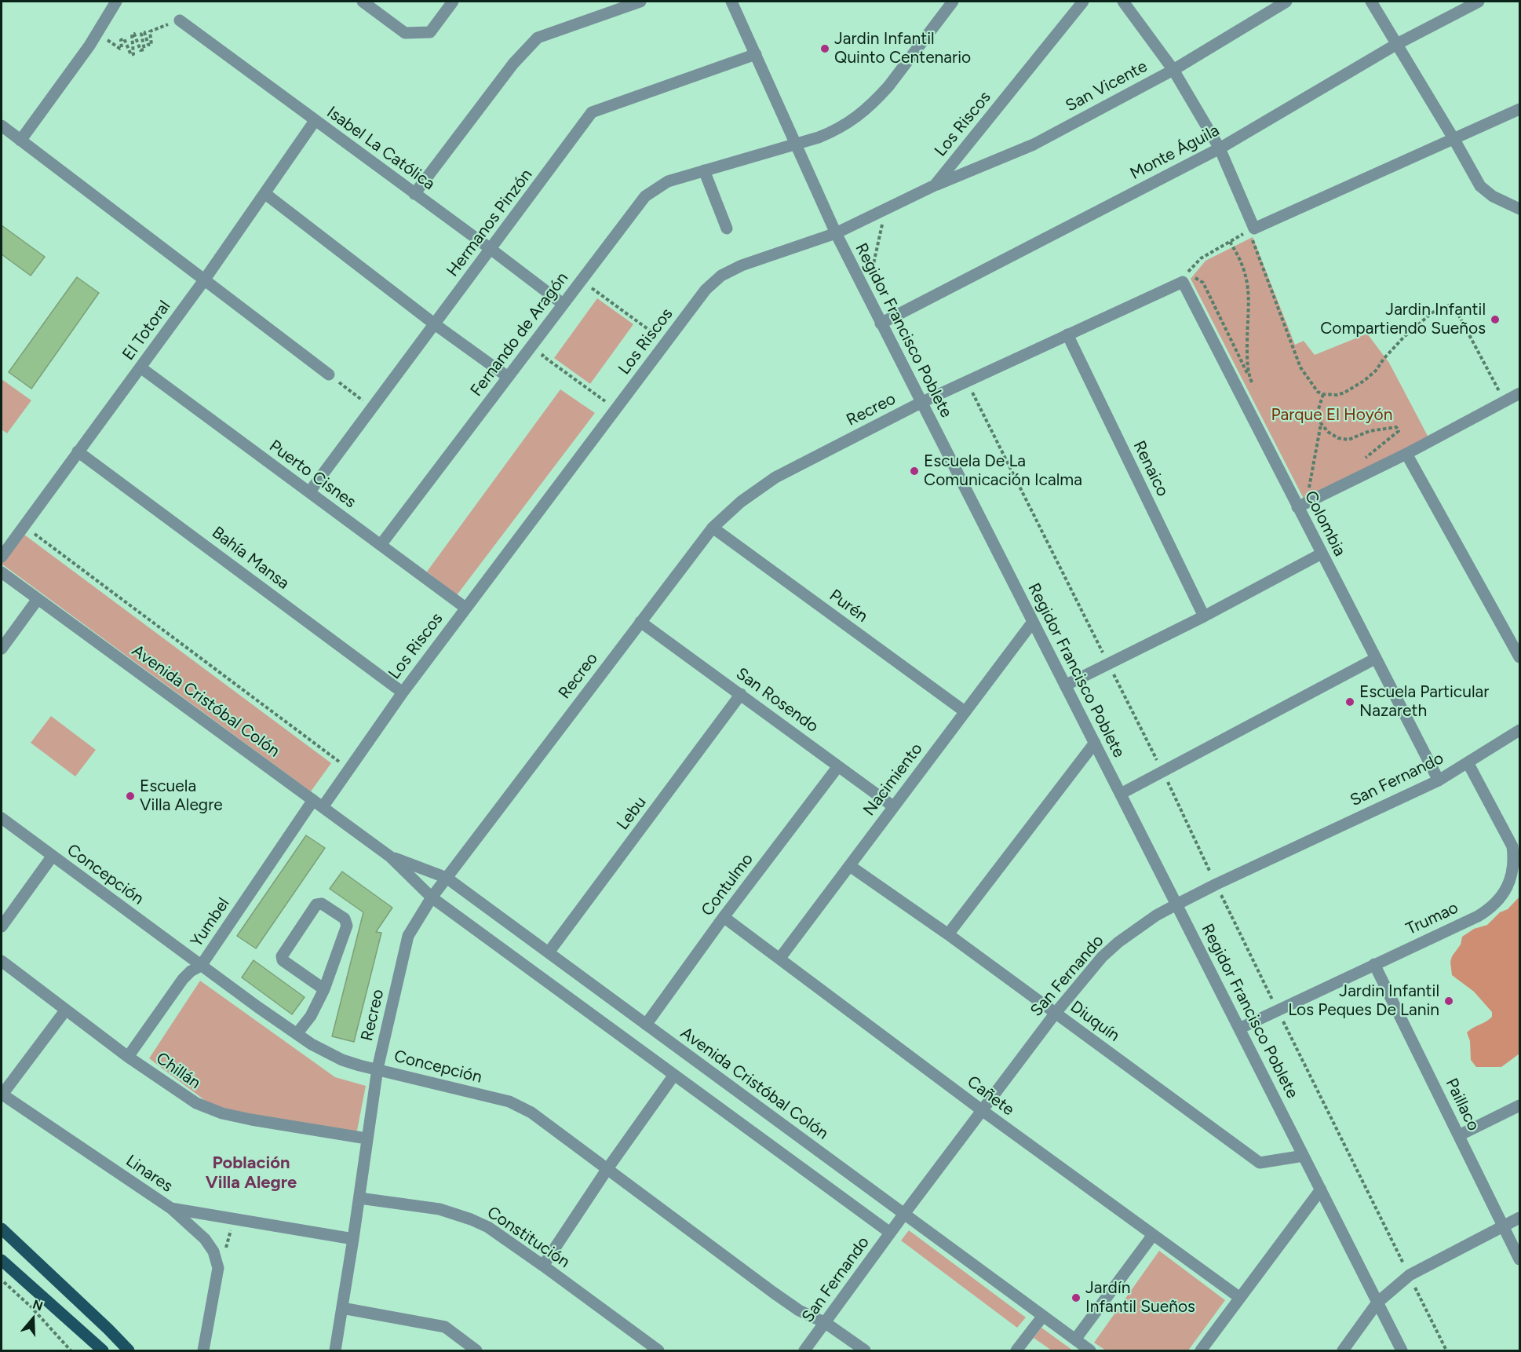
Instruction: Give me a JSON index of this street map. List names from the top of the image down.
{
  "streets": {
    "street": [
      "San Vicente",
      "Los Riscos",
      "Isabel La Católica",
      "Monte Águila",
      "Hermanos Pinzón",
      "El Totoral",
      "Regidor Francisco Poblete",
      "Fernando de Aragón",
      "Recreo",
      "Renaico",
      "Puerto Cisnes",
      "Colombia",
      "Bahía Mansa",
      "Purén",
      "San Rosendo",
      "Avenida Cristóbal Colón",
      "Nacimiento",
      "San Fernando",
      "Lebu",
      "Concepción",
      "Contulmo",
      "Trumao",
      "Yumbel",
      "Diuquín",
      "Chillán",
      "Cañete",
      "Paillaco",
      "Linares",
      "Constitución"
    ]
  },
  "crossings": [
    ["San Vicente", "Los Riscos"],
    ["Los Riscos", "Regidor Francisco Poblete"],
    ["Los Riscos", "Puerto Cisnes"],
    ["Los Riscos", "Bahía Mansa"],
    ["Los Riscos", "Avenida Cristóbal Colón"],
    ["Los Riscos", "Yumbel"],
    ["Isabel La Católica", "Hermanos Pinzón"],
    ["Isabel La Católica", "El Totoral"],
    ["Isabel La Católica", "Fernando de Aragón"],
    ["Monte Águila", "Regidor Francisco Poblete"],
    ["Hermanos Pinzón", "Regidor Francisco Poblete"],
    ["Hermanos Pinzón", "Puerto Cisnes"],
    ["El Totoral", "Puerto Cisnes"],
    ["El Totoral", "Bahía Mansa"],
    ["Regidor Francisco Poblete", "Fernando de Aragón"],
    ["Regidor Francisco Poblete", "Recreo"],
    ["Regidor Francisco Poblete", "Nacimiento"],
    ["Regidor Francisco Poblete", "San Fernando"],
    ["Regidor Francisco Poblete", "Trumao"],
    ["Regidor Francisco Poblete", "Diuquín"],
    ["Fernando de Aragón", "Puerto Cisnes"],
    ["Recreo", "Renaico"],
    ["Recreo", "Colombia"],
    ["Recreo", "Purén"],
    ["Recreo", "San Rosendo"],
    ["Recreo", "Avenida Cristóbal Colón"],
    ["Recreo", "Concepción"],
    ["Recreo", "Chillán"],
    ["Recreo", "Linares"],
    ["Recreo", "Constitución"],
    ["Colombia", "San Fernando"],
    ["Purén", "Nacimiento"],
    ["San Rosendo", "Nacimiento"],
    ["San Rosendo", "Lebu"],
    ["San Rosendo", "Contulmo"],
    ["Avenida Cristóbal Colón", "San Fernando"],
    ["Avenida Cristóbal Colón", "Lebu"],
    ["Avenida Cristóbal Colón", "Contulmo"],
    ["Avenida Cristóbal Colón", "Yumbel"],
    ["Nacimiento", "Diuquín"],
    ["Nacimiento", "Cañete"],
    ["San Fernando", "Concepción"],
    ["San Fernando", "Trumao"],
    ["San Fernando", "Diuquín"],
    ["San Fernando", "Cañete"],
    ["Concepción", "Yumbel"],
    ["Contulmo", "Cañete"],
    ["Trumao", "Paillaco"],
    ["Yumbel", "Chillán"]
  ],
  "districts": ["Población Villa Alegre"],
  "parks": ["Parque El Hoyón"],
  "places": [
    "Jardin Infantil Quinto Centenario",
    "Jardin Infantil Compartiendo Sueños",
    "Escuela De La Comunicación Icalma",
    "Escuela Particular Nazareth",
    "Escuela Villa Alegre",
    "Jardin Infantil Los Peques De Lanin",
    "Jardín Infantil Sueños"
  ],
  "north": "top"
}
